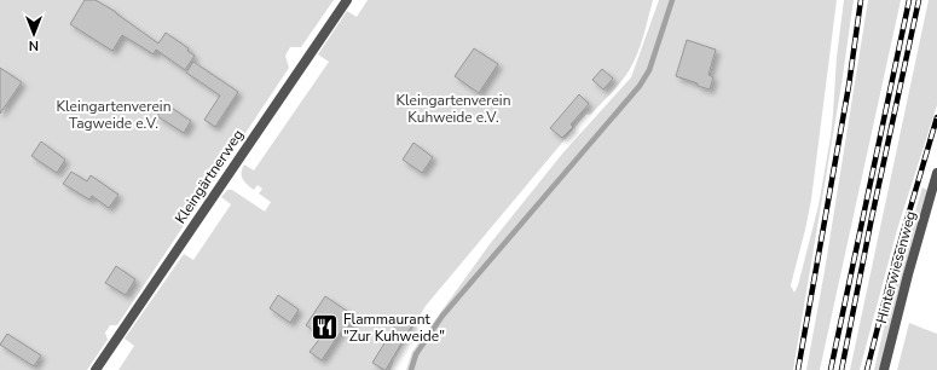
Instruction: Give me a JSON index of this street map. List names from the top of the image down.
{
  "streets": {
    "lane": ["Kleingärtnerweg", "Hinterwiesenweg"]
  },
  "parks": ["Kleingartenverein Kuhweide e.V.", "Kleingartenverein Tagweide e.V."],
  "places": {
    "restaurant": ["Flammaurant \"Zur Kuhweide\""]
  },
  "north": "bottom"
}
